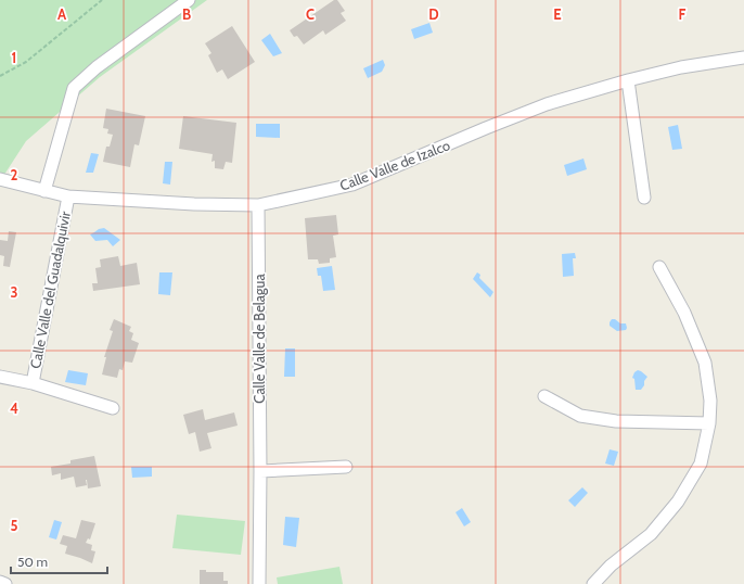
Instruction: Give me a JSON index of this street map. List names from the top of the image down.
{
  "streets": {
    "street": ["Calle Valle de Izalco", "Calle Valle del Guadalquivir", "Calle Valle de Belagua"]
  },
  "crossings": [
    ["Calle Valle de Izalco", "Calle Valle del Guadalquivir"],
    ["Calle Valle de Izalco", "Calle Valle de Belagua"]
  ],
  "scale_bar": "50 m",
  "grid": {
    "columns": [
      "A",
      "B",
      "C",
      "D",
      "E",
      "F"
    ],
    "rows": [
      "1",
      "2",
      "3",
      "4",
      "5"
    ]
  }
}
